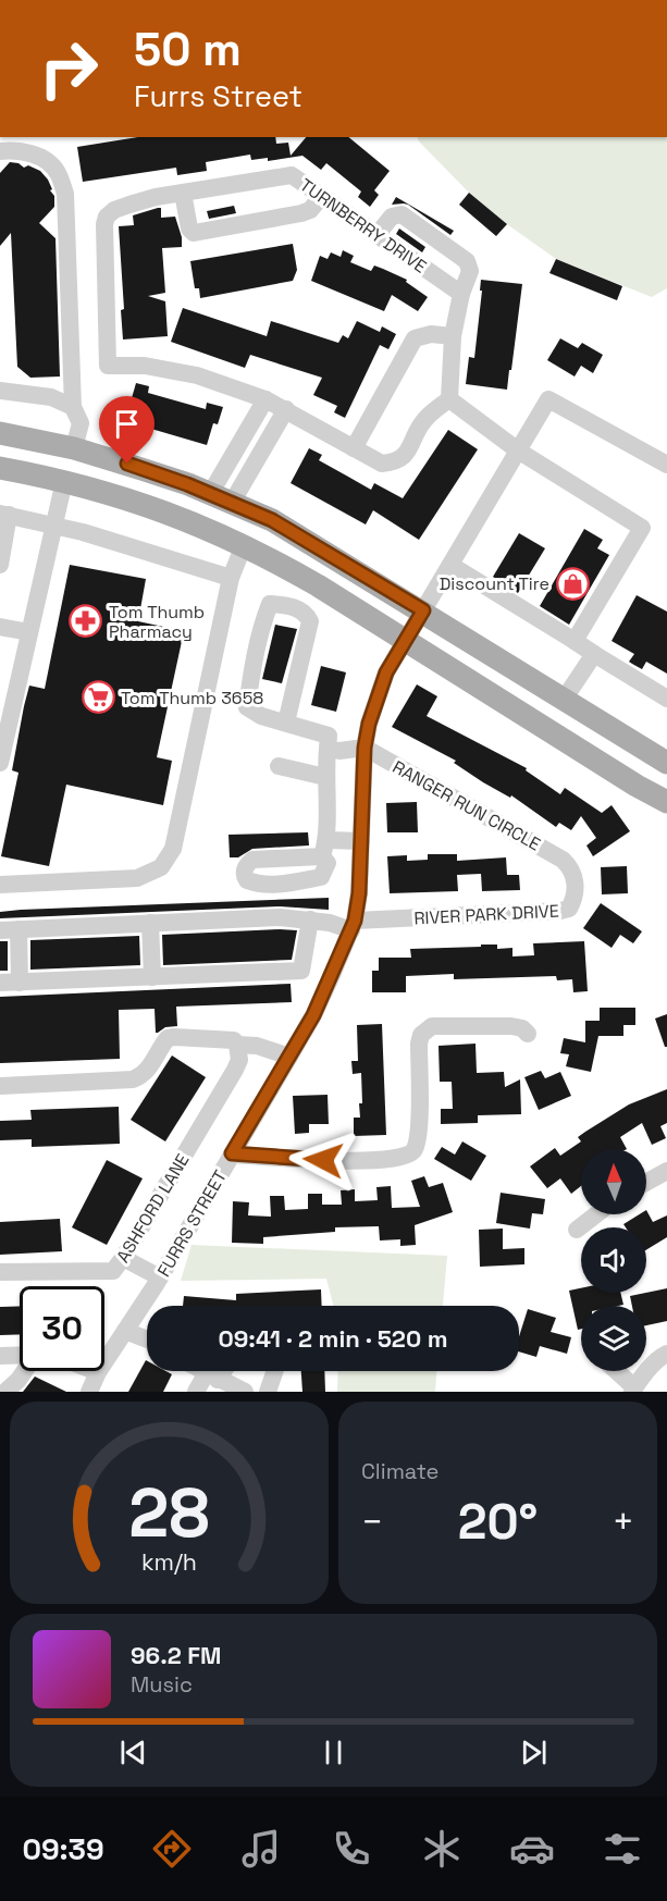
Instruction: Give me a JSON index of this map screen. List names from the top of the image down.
{
  "streets": {
    "street": [
      "TURNBERRY DRIVE",
      "RANGER RUN CIRCLE",
      "RIVER PARK DRIVE",
      "ASHFORD LANE",
      "FURRS STREET"
    ]
  },
  "crossings": [
    ["RANGER RUN CIRCLE", "RIVER PARK DRIVE"],
    ["RANGER RUN CIRCLE", "FURRS STREET"],
    ["RIVER PARK DRIVE", "FURRS STREET"]
  ],
  "places": {
    "shop": ["Discount Tire"],
    "pharmacy": ["Tom Thumb Pharmacy"],
    "supermarket": ["Tom Thumb 3658"]
  },
  "north": "top",
  "page": {
    "turn": ["50 m", "Furrs Street"],
    "limit": "30",
    "trip": "09:41 · 2 min · 520 m",
    "tile": "Climate",
    "heat": ["−", "20°", "+"],
    "song": ["96.2 FM", "Music"],
    "tabs": "09:39",
    "gauge": ["28", "km/h"]
  }
}
